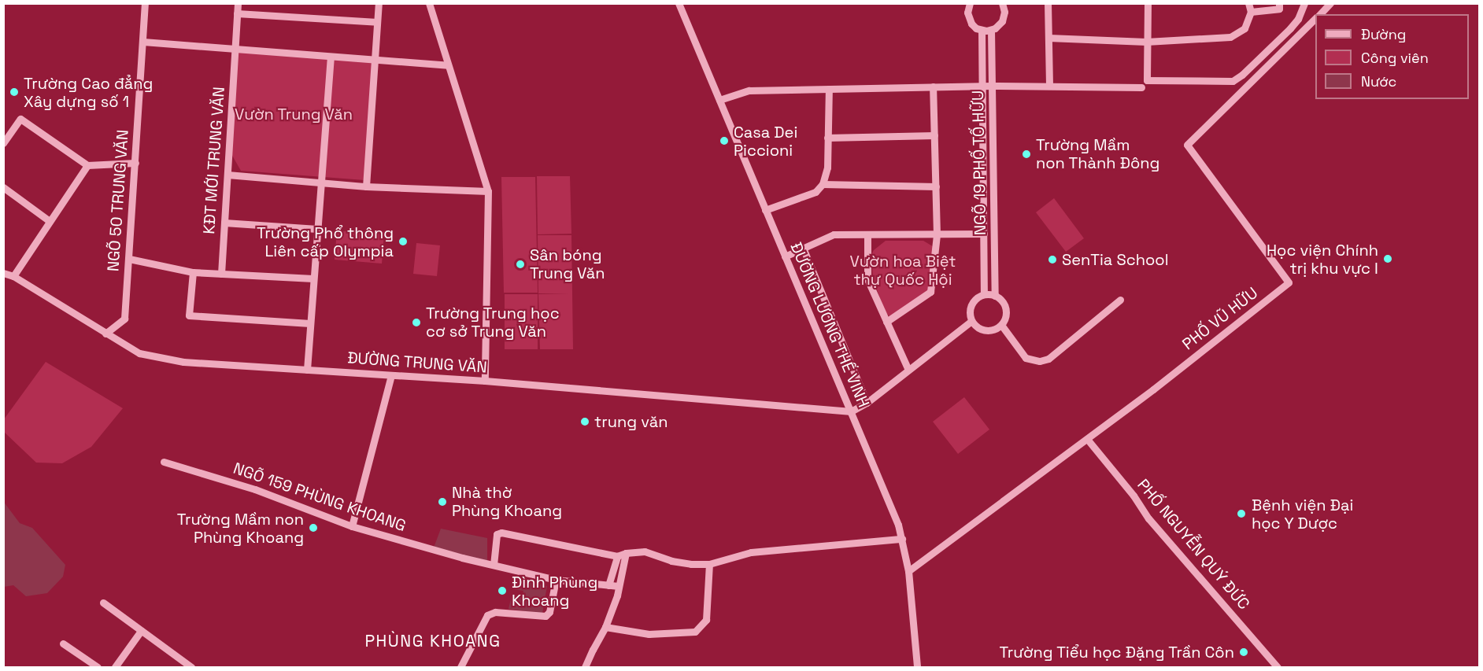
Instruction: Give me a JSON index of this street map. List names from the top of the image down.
{
  "streets": {
    "street": [
      "KĐT MỚI TRUNG VĂN",
      "NGÕ 19 PHỐ TỐ HỮU",
      "NGÕ 50 TRUNG VĂN",
      "PHỐ VŨ HỮU",
      "ĐƯỜNG LƯƠNG THẾ VINH",
      "ĐƯỜNG TRUNG VĂN",
      "NGÕ 159 PHÙNG KHOANG",
      "PHỐ NGUYỄN QUÝ ĐỨC"
    ]
  },
  "crossings": [
    ["NGÕ 50 TRUNG VĂN", "ĐƯỜNG TRUNG VĂN"],
    ["PHỐ VŨ HỮU", "ĐƯỜNG LƯƠNG THẾ VINH"],
    ["PHỐ VŨ HỮU", "PHỐ NGUYỄN QUÝ ĐỨC"],
    ["ĐƯỜNG LƯƠNG THẾ VINH", "ĐƯỜNG TRUNG VĂN"]
  ],
  "districts": ["PHÙNG KHOANG"],
  "parks": ["Vườn Trung Văn", "Vườn hoa Biệt thự Quốc Hội"],
  "places": [
    "Trường Cao đẳng Xây dựng số 1",
    "Casa Dei Piccioni",
    "Trường Mầm non Thành Đông",
    "Trường Phổ thông Liên cấp Olympia",
    "Học viện Chính trị khu vực I",
    "SenTia School",
    "Sân bóng Trung Văn",
    "Trường Trung học cơ sở Trung Văn",
    "trung văn",
    "Nhà thờ Phùng Khoang",
    "Bệnh viện Đại học Y Dược",
    "Trường Mầm non Phùng Khoang",
    "Đình Phùng Khoang",
    "Trường Tiểu học Đặng Trần Côn"
  ],
  "legend": ["Đường", "Công viên", "Nước"]
}
